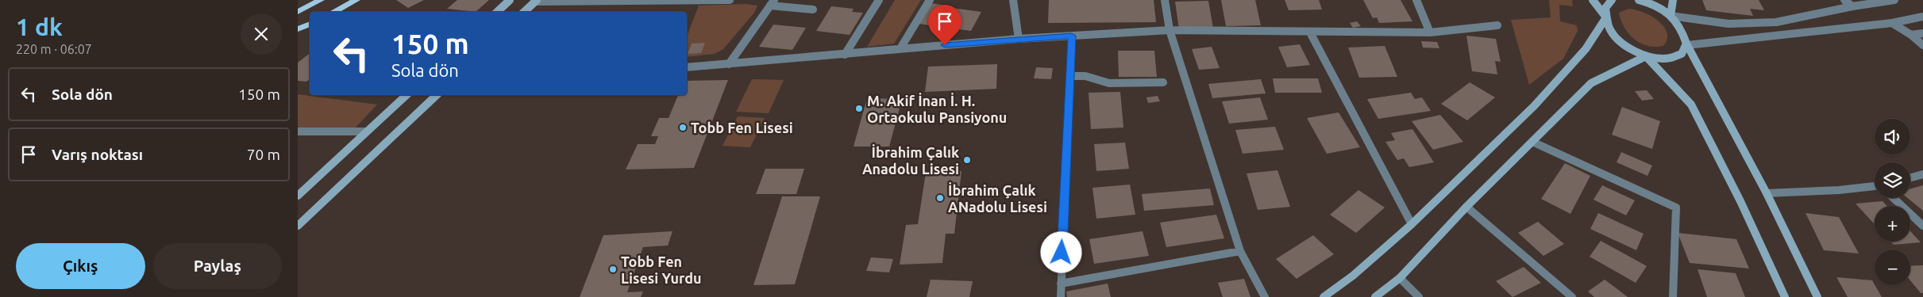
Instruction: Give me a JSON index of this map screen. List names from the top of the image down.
{
  "places": [
    "M. Akif İnan İ. H. Ortaokulu Pansiyonu",
    "Tobb Fen Lisesi",
    "İbrahim Çalık Anadolu Lisesi",
    "İbrahim Çalık ANadolu Lisesi",
    "Tobb Fen Lisesi Yurdu"
  ],
  "page": {
    "heading": ["1 dk", "220 m · 06:07"],
    "turn": ["150 m", "Sola dön"],
    "list": [
      {
        "name": "Sola dön",
        "value": "150 m"
      },
      {
        "name": "Varış noktası",
        "value": "70 m"
      }
    ],
    "map_buttons": ["+", "−"],
    "buttons": ["Çıkış", "Paylaş"]
  }
}
